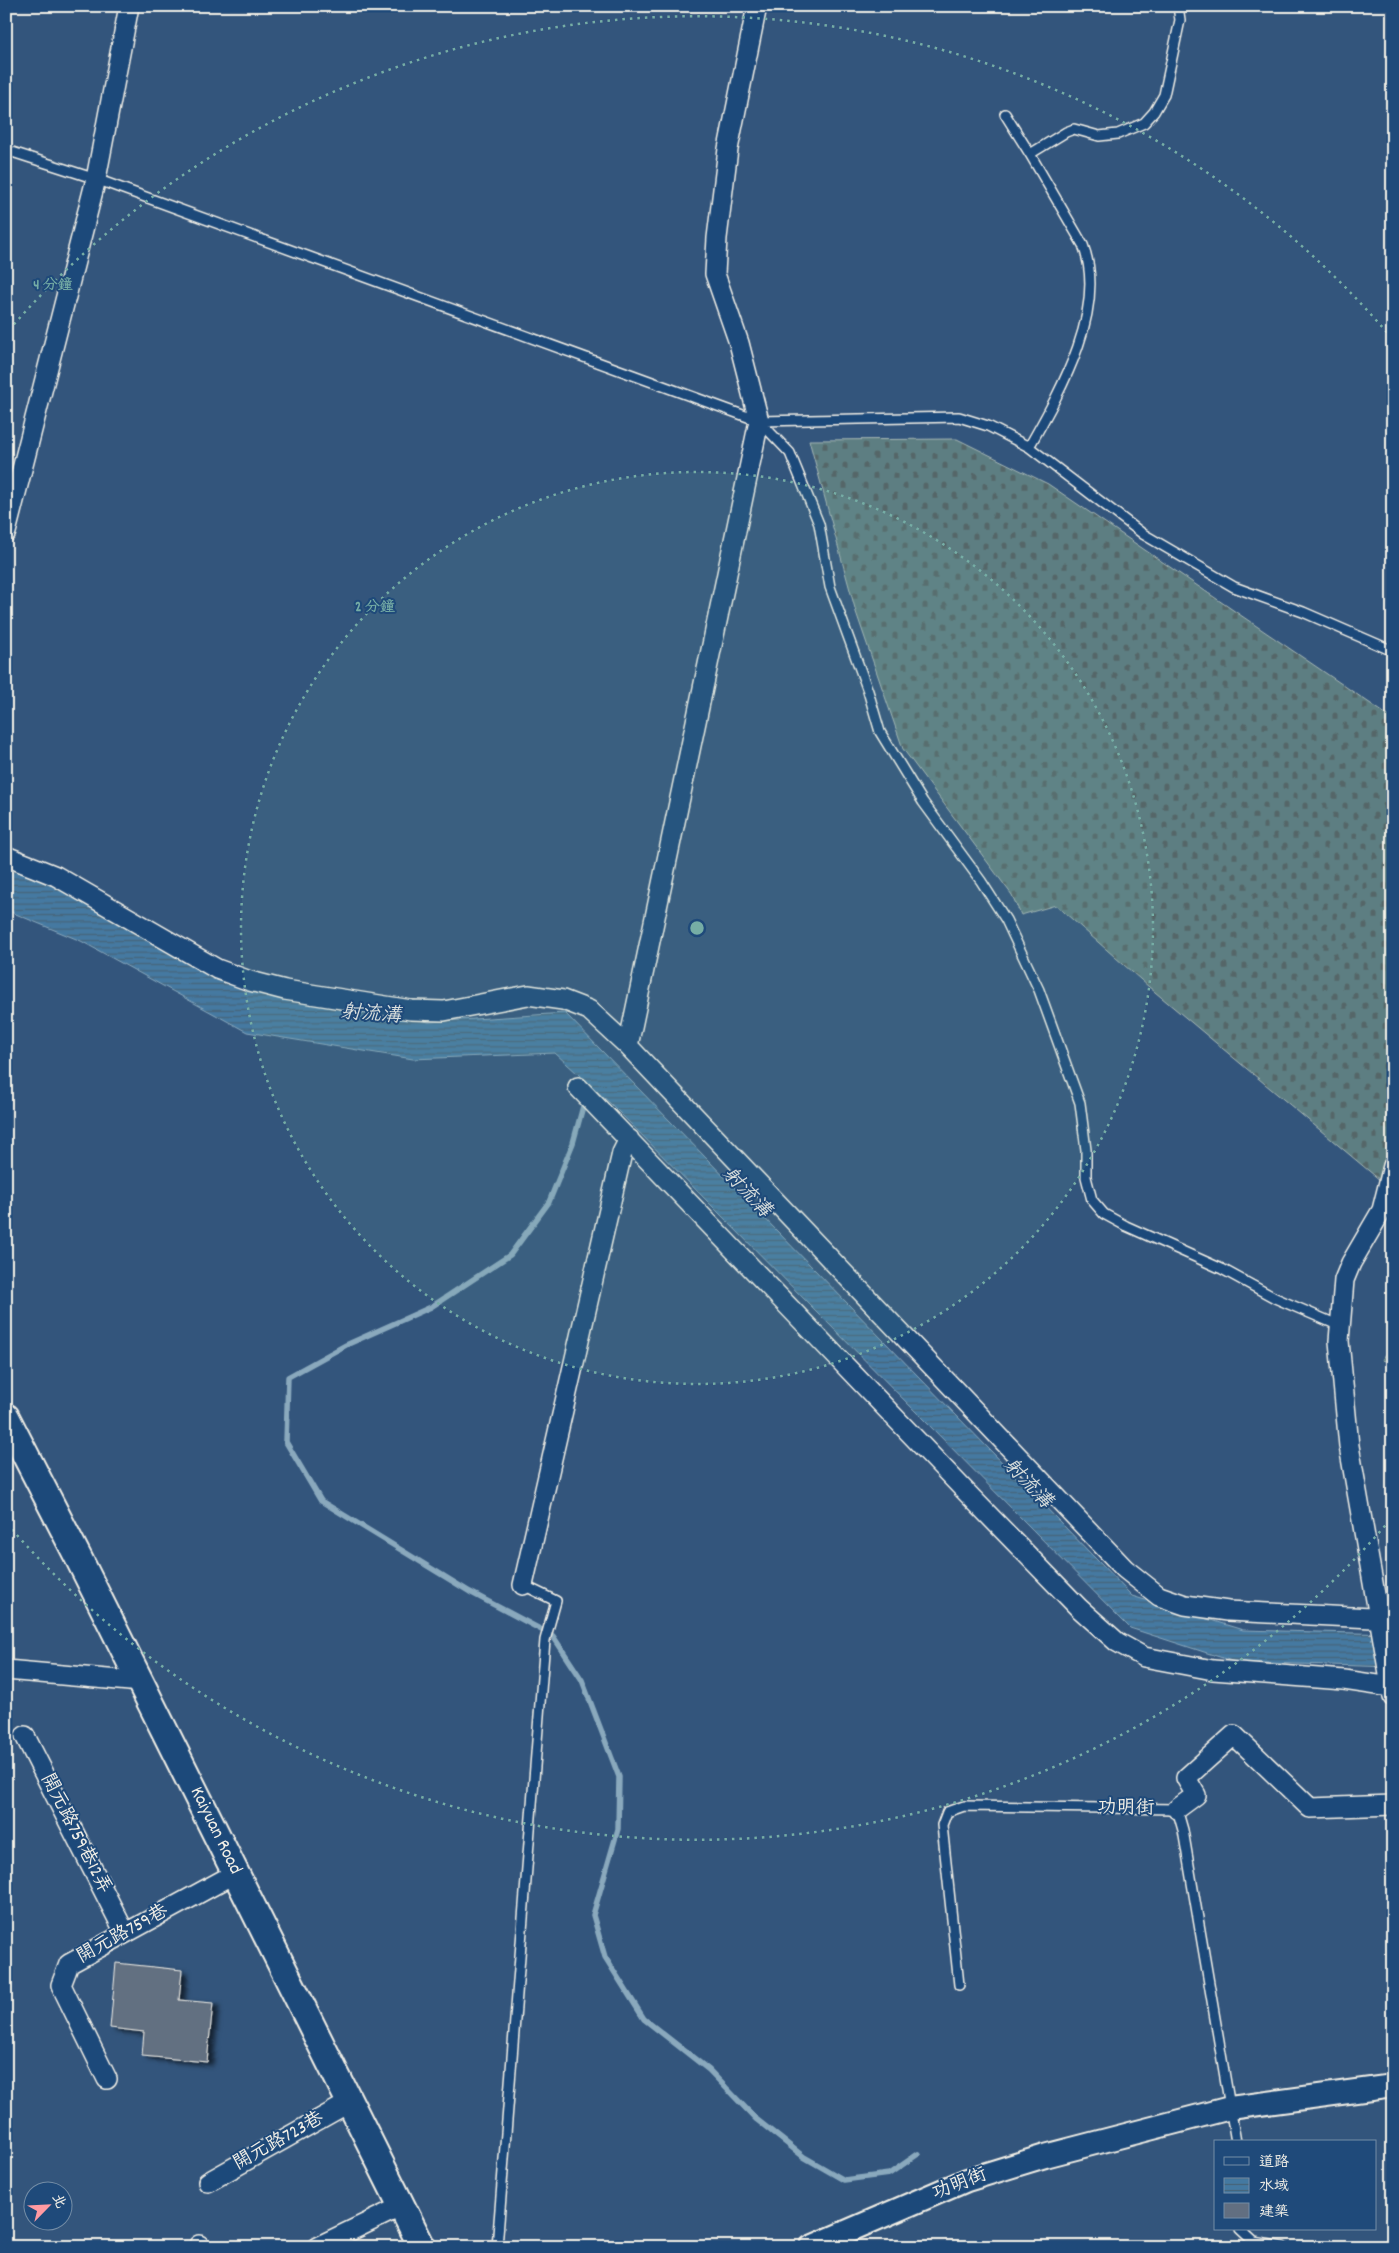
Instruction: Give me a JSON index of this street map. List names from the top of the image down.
{
  "streets": {
    "main road": ["Kaiyuan Road"],
    "street": [
      "功明街",
      "開元路759巷12弄",
      "開元路759巷",
      "開元路723巷"
    ]
  },
  "crossings": [
    ["Kaiyuan Road", "開元路759巷"],
    ["Kaiyuan Road", "開元路723巷"],
    ["開元路759巷12弄", "開元路759巷"]
  ],
  "water": ["射流溝"],
  "legend": ["道路", "水域", "建築"],
  "north": "top right",
  "rings": ["4 分鐘", "2 分鐘"]
}
